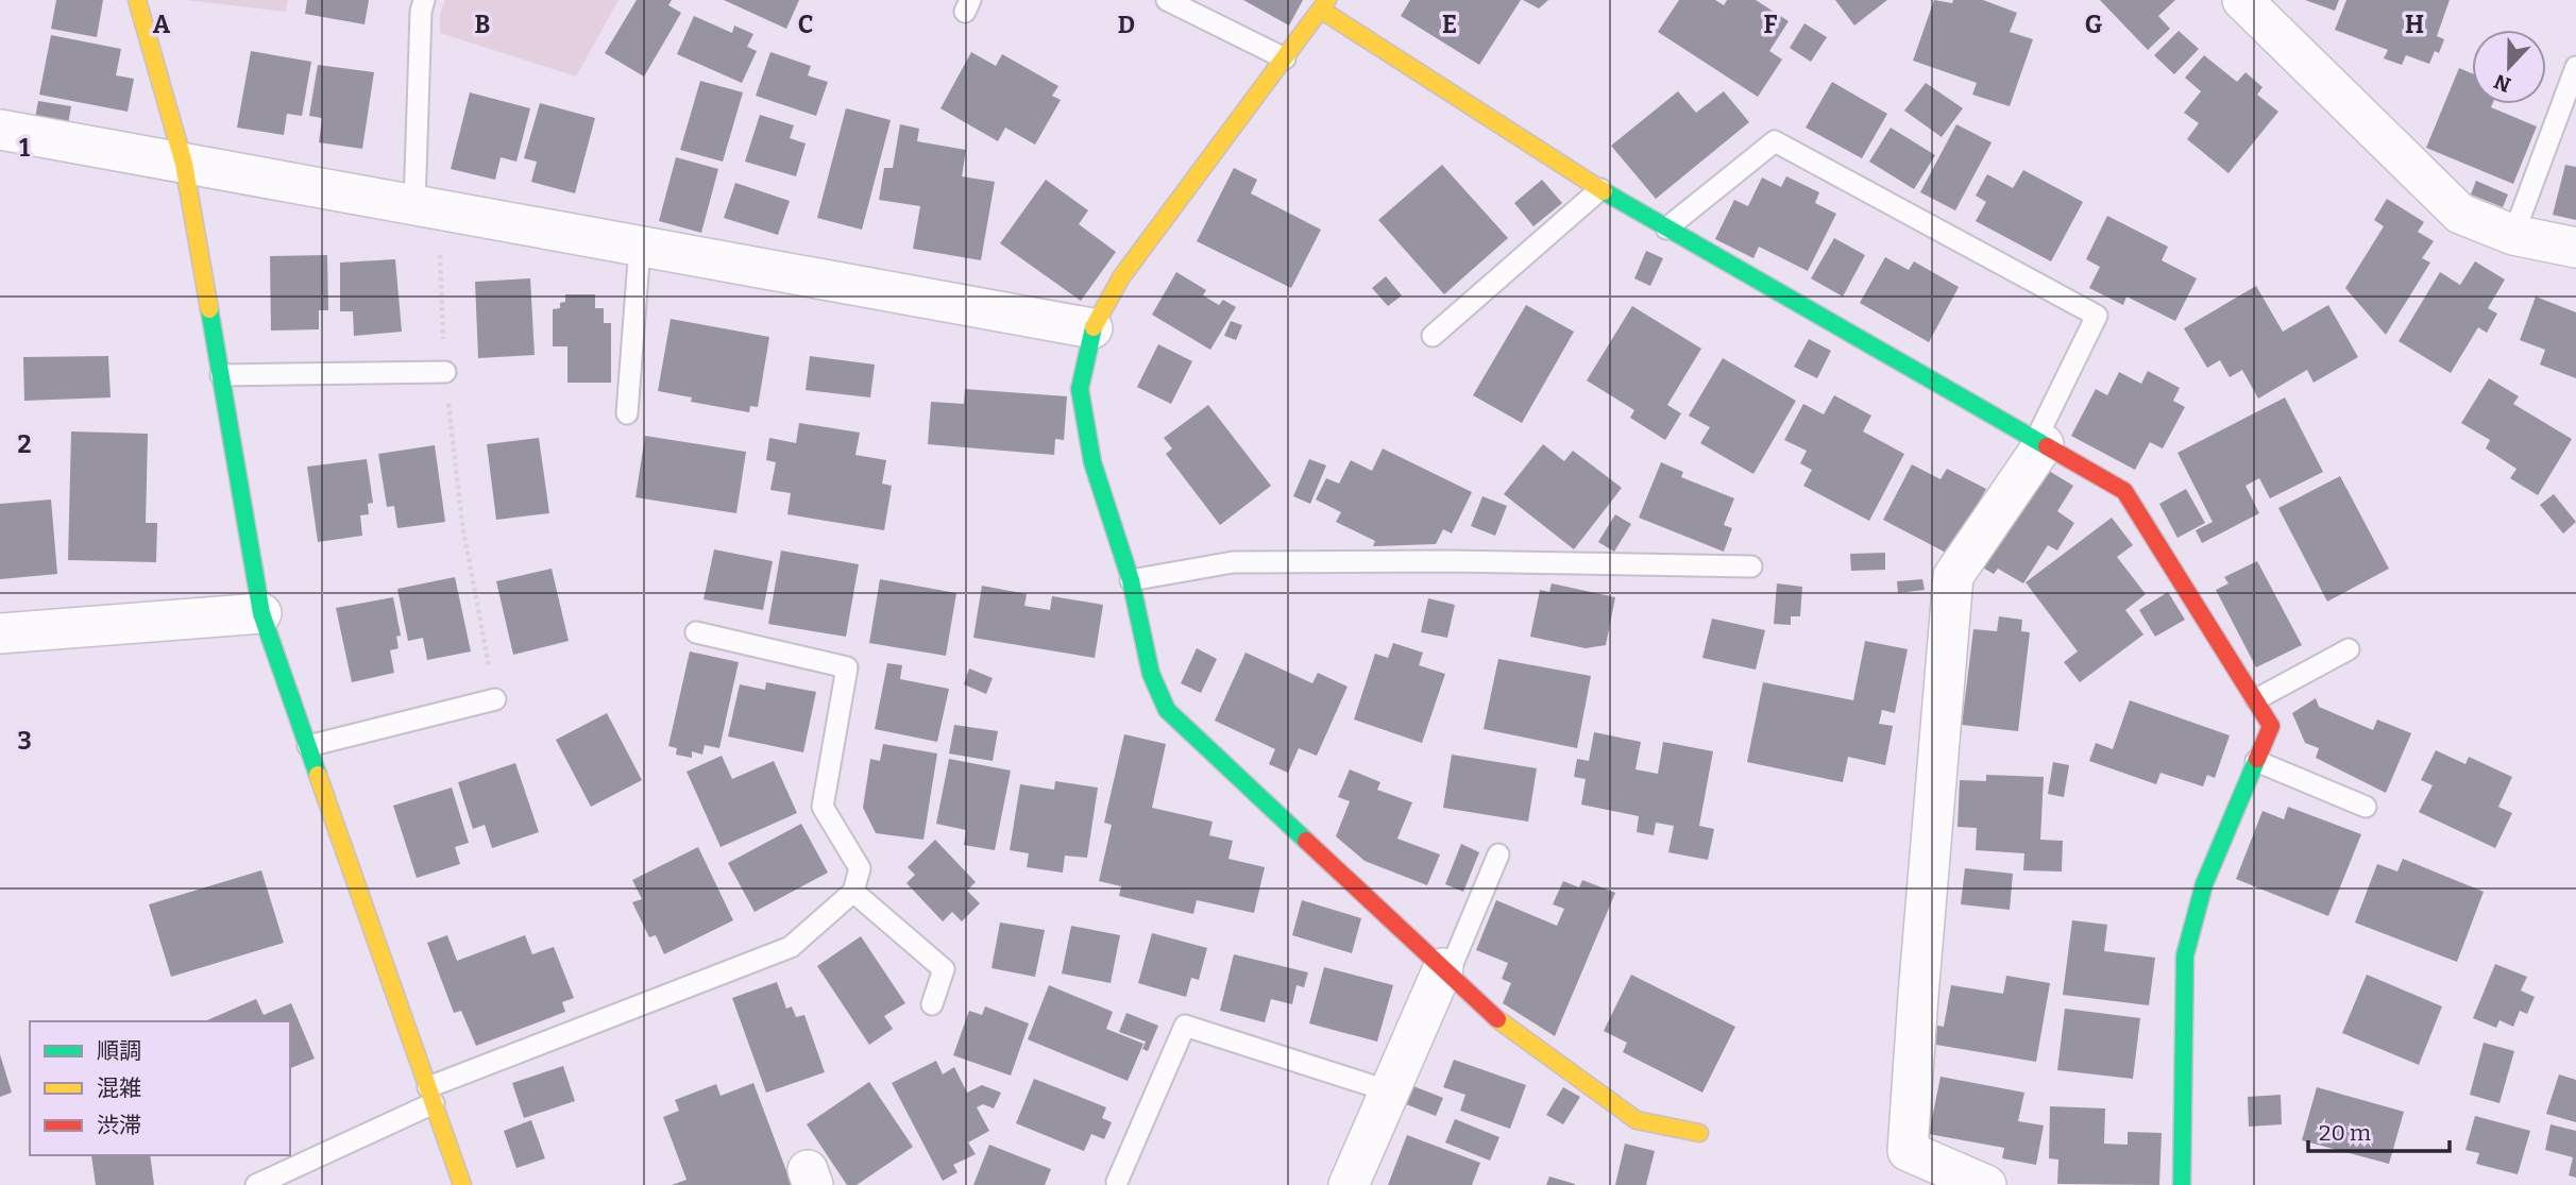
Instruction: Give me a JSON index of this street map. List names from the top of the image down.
{
  "legend": ["順調", "混雑", "渋滞"],
  "scale_bar": "20 m",
  "north": "bottom",
  "grid": {
    "columns": [
      "A",
      "B",
      "C",
      "D",
      "E",
      "F",
      "G",
      "H"
    ],
    "rows": ["1", "2", "3"]
  }
}
